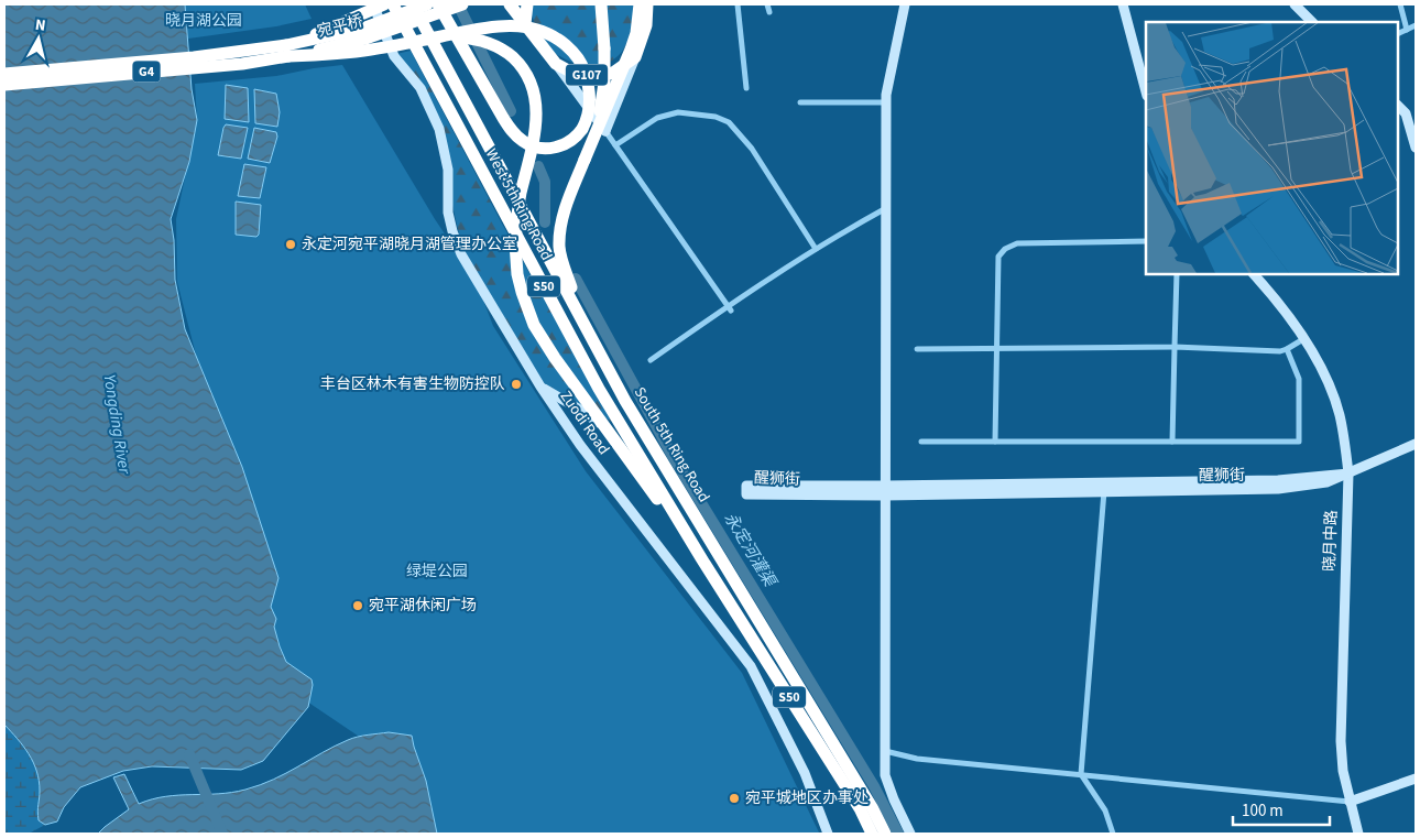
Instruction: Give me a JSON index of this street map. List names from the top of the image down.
{
  "streets": {
    "highway": [
      "宛平桥",
      "G4",
      "G107",
      "West 5th Ring Road",
      "S50",
      "South 5th Ring Road"
    ],
    "street": ["Zuodi Road", "醒狮街", "晓月中路"]
  },
  "crossings": [
    ["宛平桥", "G4"],
    ["West 5th Ring Road", "S50"],
    ["West 5th Ring Road", "South 5th Ring Road"],
    ["醒狮街", "晓月中路"]
  ],
  "water": ["Yongding River", "永定河灌渠"],
  "parks": ["晓月湖公园", "绿堤公园"],
  "places": [
    "永定河宛平湖晓月湖管理办公室",
    "丰台区林木有害生物防控队",
    "宛平湖休闲广场",
    "宛平城地区办事处"
  ],
  "scale_bar": "100 m",
  "north": "top"
}
